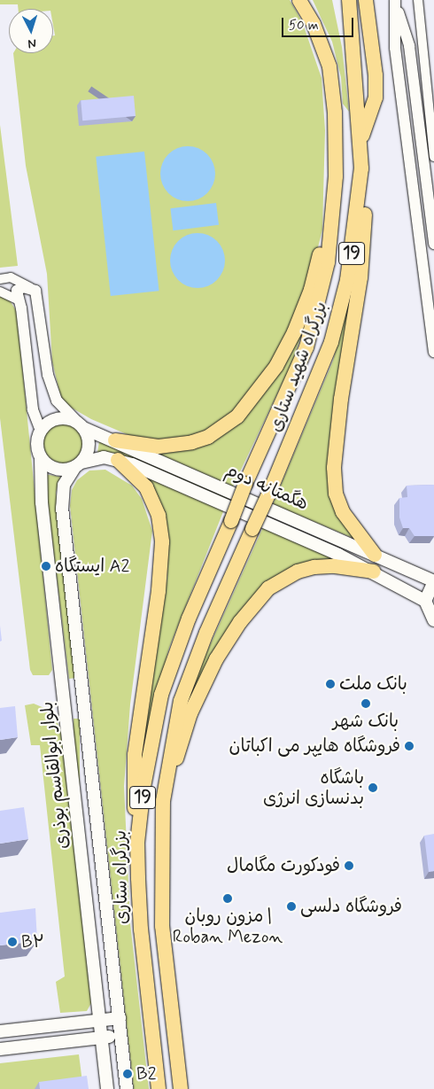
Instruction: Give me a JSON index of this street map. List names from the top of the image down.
{
  "streets": {
    "highway": ["19", "بزرگراه شهید ستاری", "بزرگراه ستاری"],
    "main road": ["هگمتانه دوم", "بلوار ابوالقاسم بوذری"]
  },
  "crossings": [
    ["19", "بزرگراه شهید ستاری"],
    ["بزرگراه شهید ستاری", "بزرگراه ستاری"],
    ["هگمتانه دوم", "بلوار ابوالقاسم بوذری"]
  ],
  "places": [
    "ایستگاه A2",
    "بانک ملت",
    "بانک شهر",
    "فروشگاه هایپر می اکباتان",
    "باشگاه بدنسازی انرژی",
    "فودکورت مگامال",
    "مزون روبان | Roban Mezon",
    "فروشگاه دلسی",
    "B۲",
    "B2"
  ],
  "scale_bar": "50 m",
  "north": "bottom"
}
